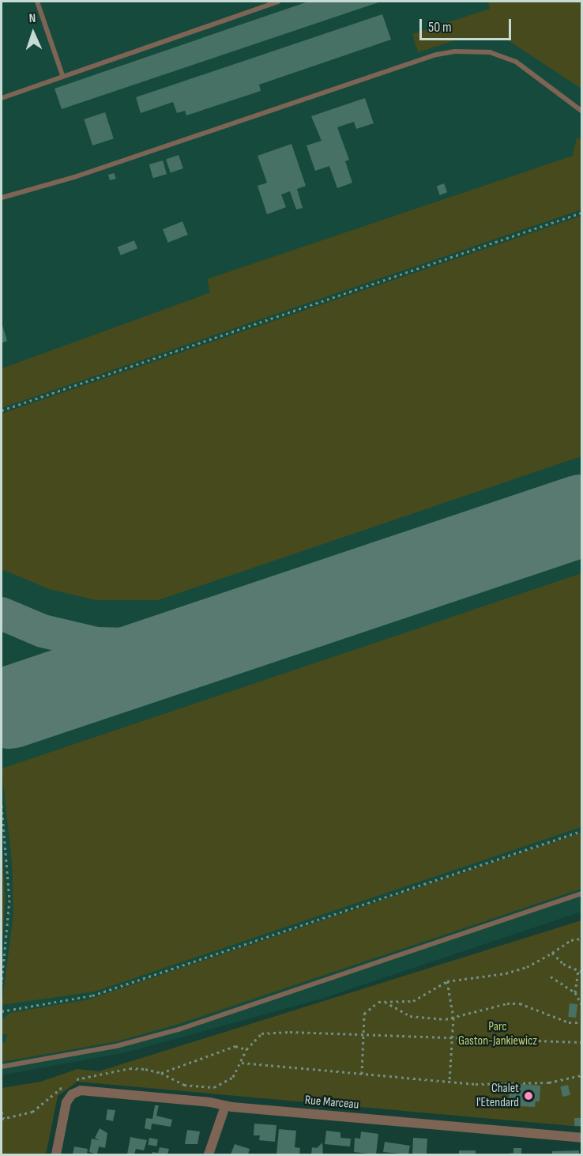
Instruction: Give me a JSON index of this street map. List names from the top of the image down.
{
  "streets": {
    "street": ["Rue Marceau"]
  },
  "parks": ["Parc Gaston-Jankiewicz"],
  "places": ["Chalet l'Etendard"],
  "scale_bar": "50 m",
  "north": "top"
}
